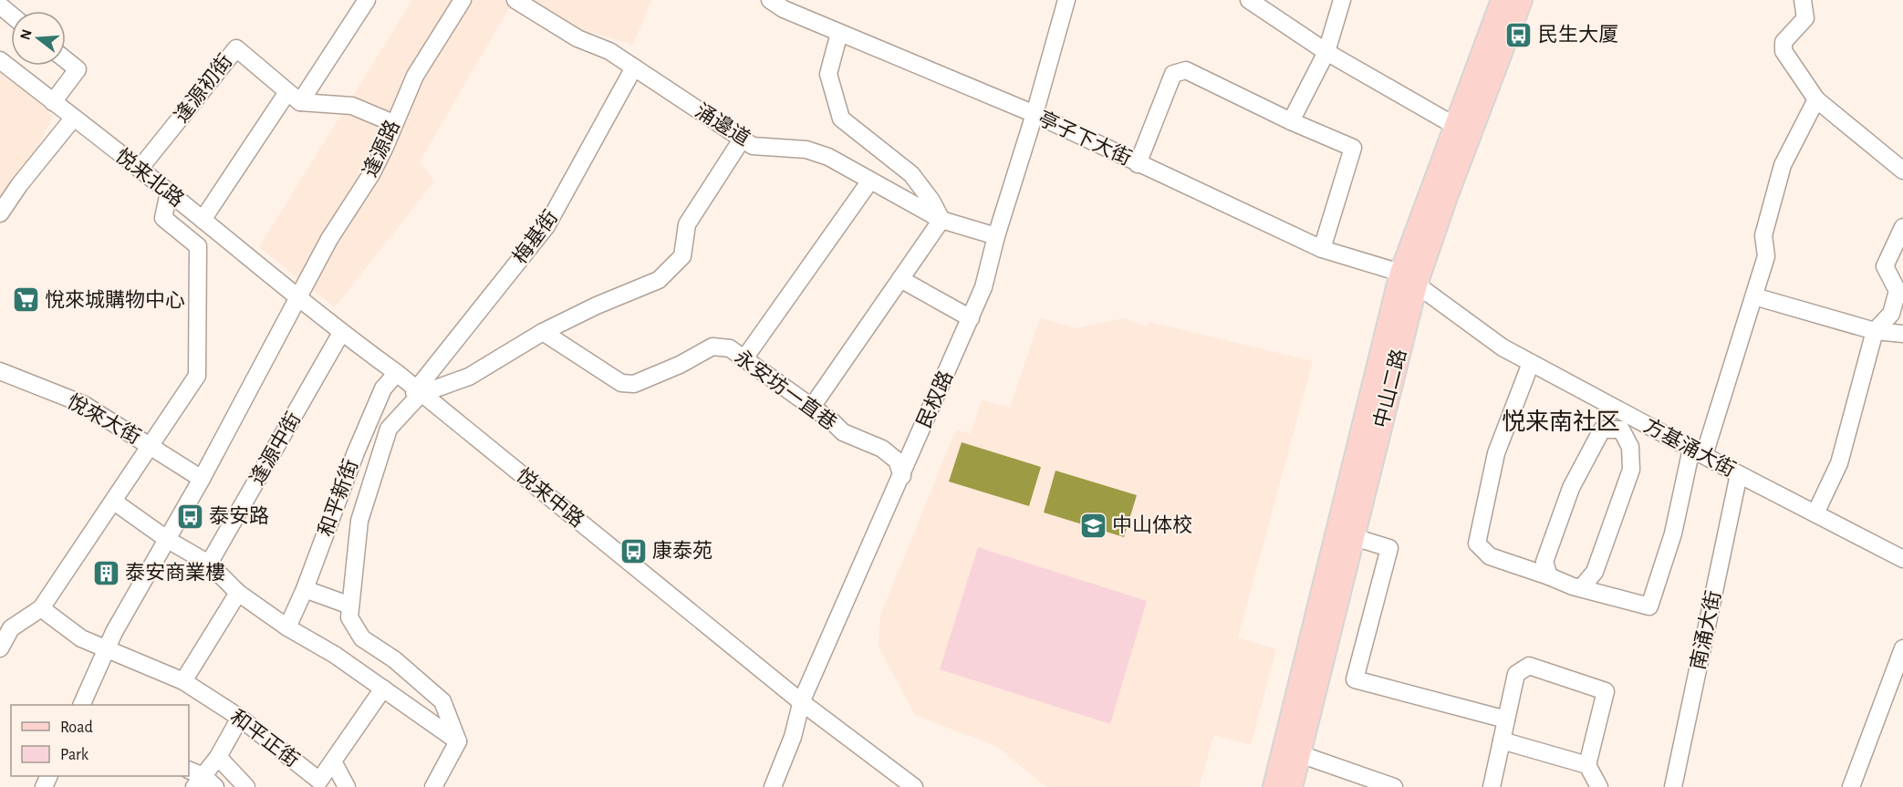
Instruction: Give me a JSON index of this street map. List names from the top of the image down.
{
  "streets": {
    "main road": ["中山二路"],
    "street": [
      "逢源初街",
      "涌邊道",
      "亭子下大街",
      "逢源路",
      "悦来北路",
      "梅基街",
      "永安坊一直巷",
      "民权路",
      "悅來大街",
      "方基涌大街",
      "逢源中街",
      "和平新街",
      "悦来中路",
      "南涌大街",
      "和平正街"
    ]
  },
  "crossings": [
    ["逢源初街", "悦来北路"],
    ["涌邊道", "梅基街"],
    ["涌邊道", "民权路"],
    ["亭子下大街", "中山二路"],
    ["亭子下大街", "民权路"],
    ["亭子下大街", "方基涌大街"],
    ["逢源路", "悦来北路"],
    ["逢源路", "悦来中路"],
    ["悦来北路", "悦来中路"],
    ["梅基街", "悦来中路"],
    ["中山二路", "方基涌大街"],
    ["永安坊一直巷", "民权路"],
    ["民权路", "悦来中路"],
    ["方基涌大街", "南涌大街"],
    ["逢源中街", "悦来中路"],
    ["和平新街", "悦来中路"]
  ],
  "districts": ["悦来南社区"],
  "places": {
    "bus stop": ["民生大厦", "泰安路", "康泰苑"],
    "supermarket": ["悅來城購物中心"],
    "school or university": ["中山体校"],
    "building": ["泰安商業樓"]
  },
  "legend": ["Road", "Park"],
  "north": "left"
}
